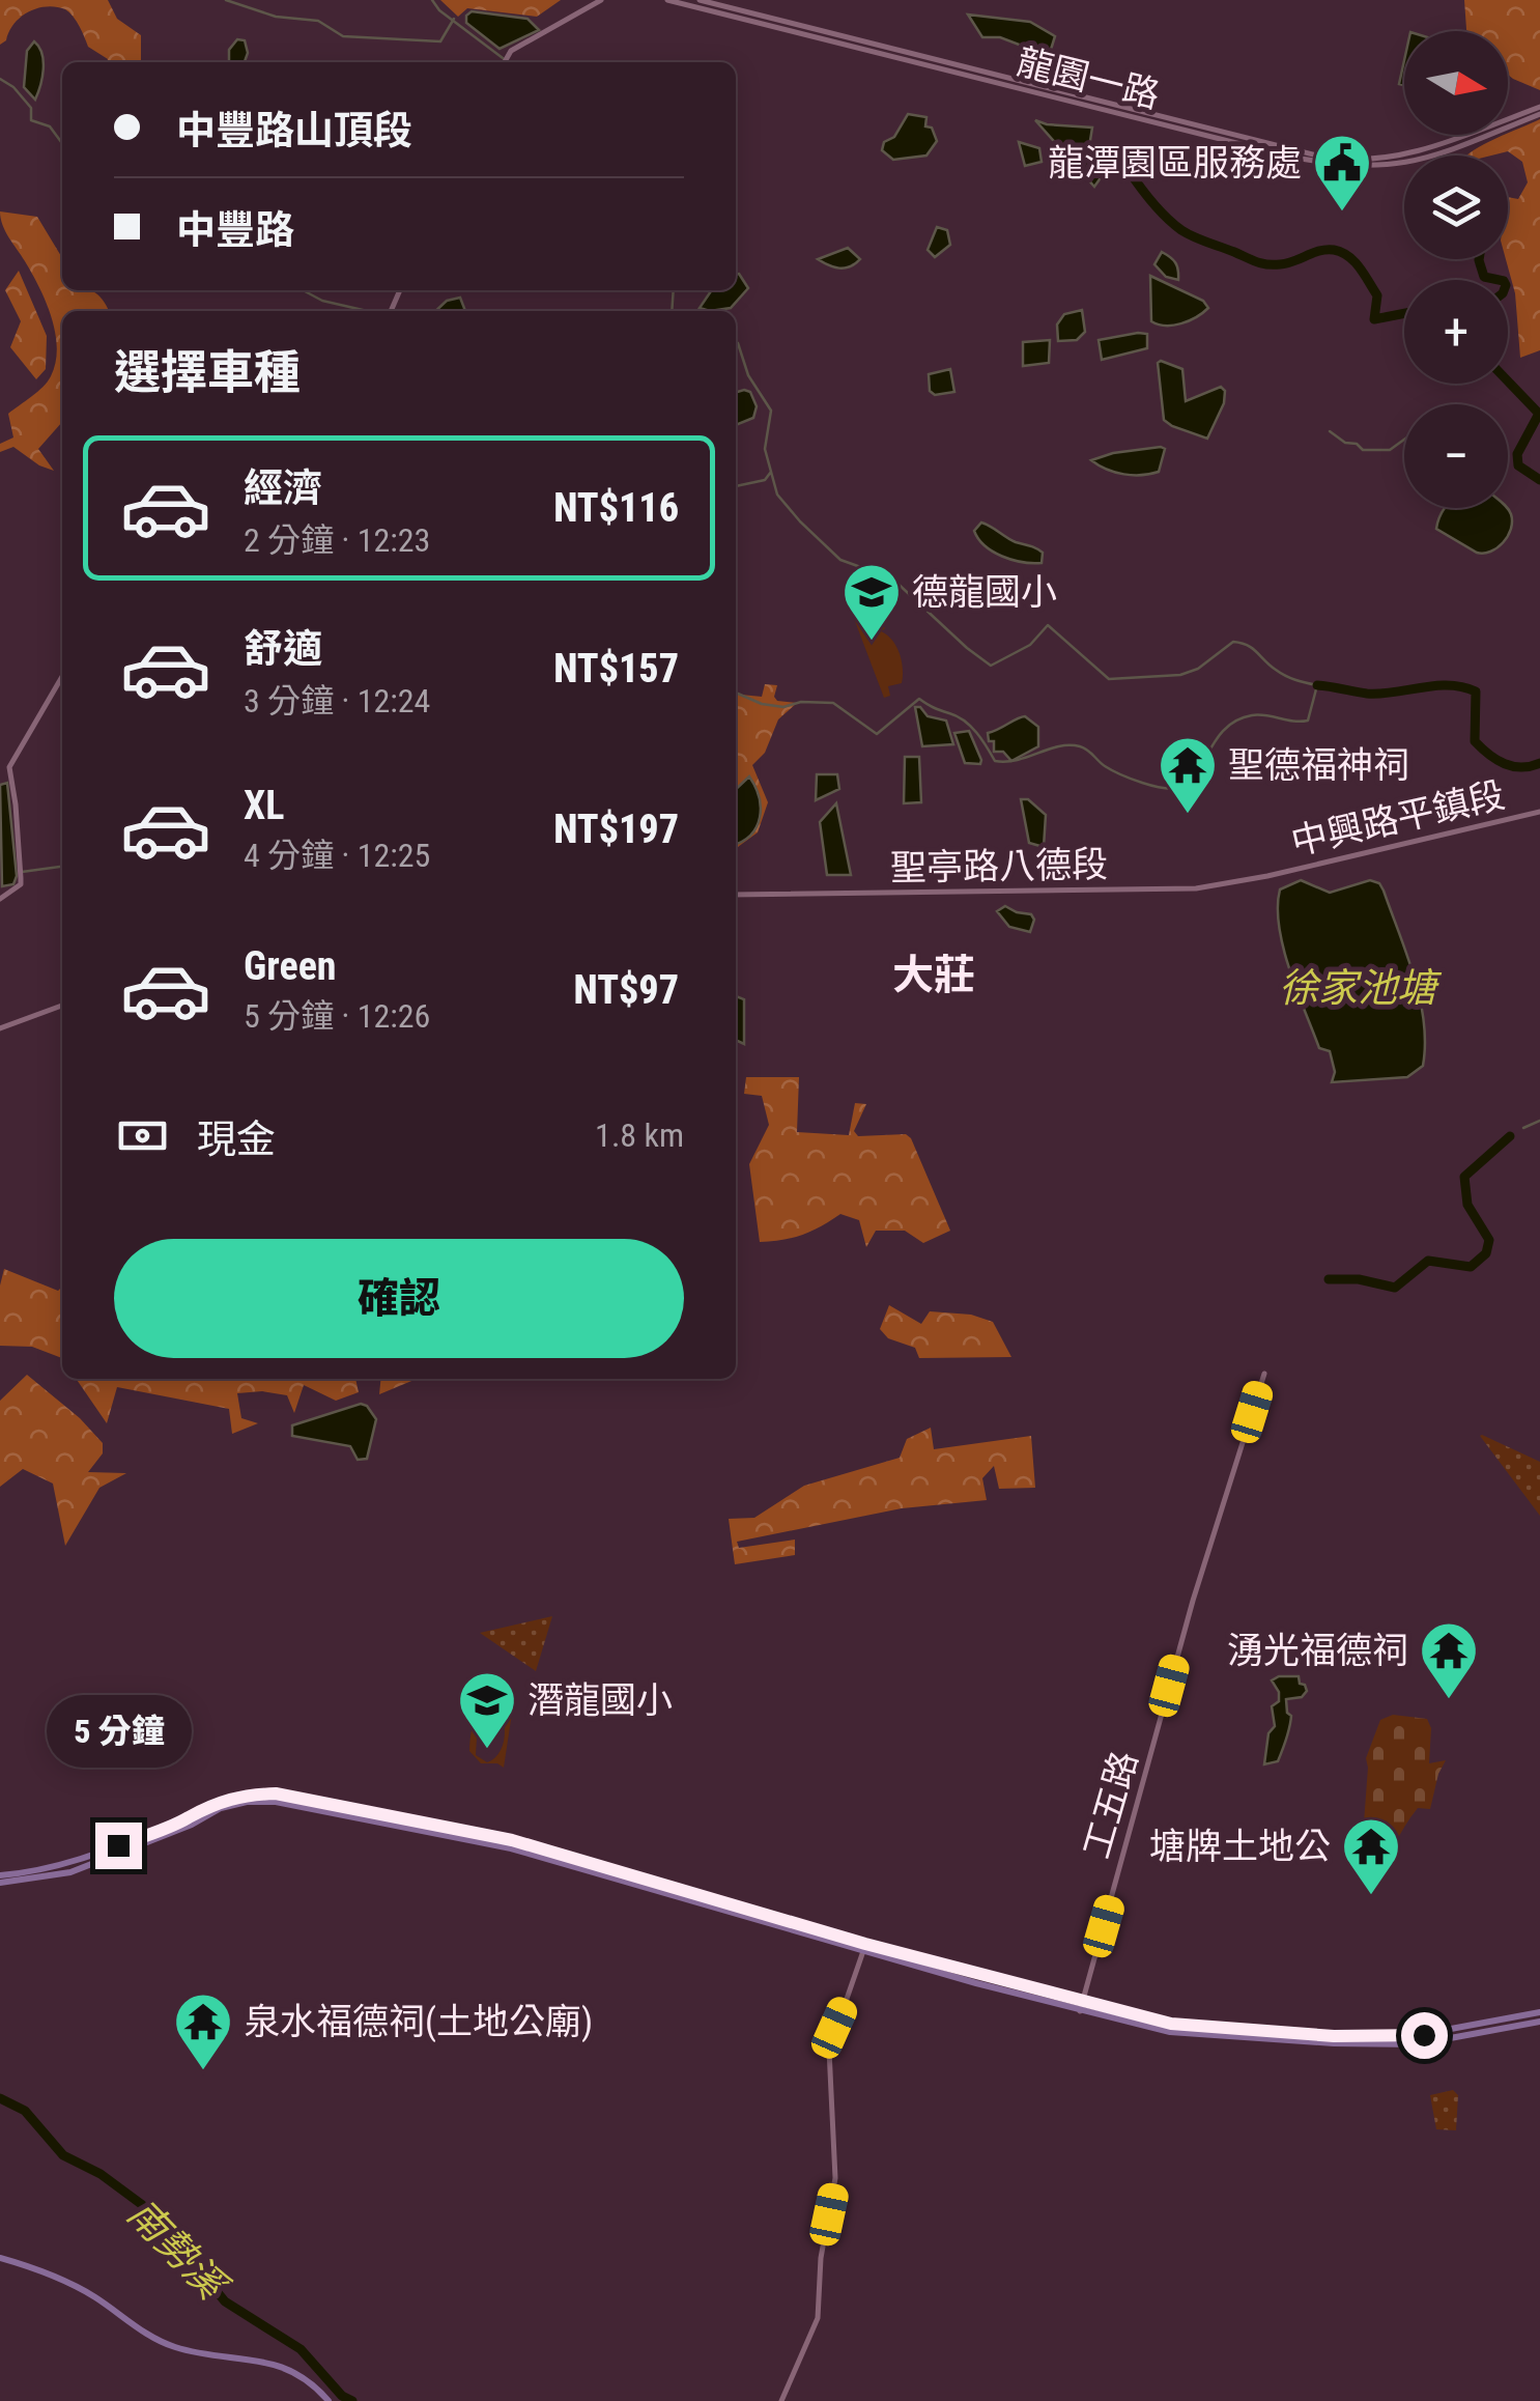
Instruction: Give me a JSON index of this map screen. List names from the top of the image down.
{
  "streets": {
    "street": [
      "龍園一路",
      "中興路平鎮段",
      "聖亭路八德段",
      "工五路"
    ]
  },
  "crossings": [
    ["中興路平鎮段", "聖亭路八德段"]
  ],
  "districts": ["大莊"],
  "water": ["徐家池塘", "南勢溪"],
  "places": {
    "public building": ["龍潭園區服務處"],
    "school or university": ["德龍國小", "潛龍國小"],
    "temple": [
      "聖德福神祠",
      "湧光福德祠",
      "塘牌土地公",
      "泉水福德祠(土地公廟)"
    ]
  },
  "north": "right",
  "page": {
    "map_buttons": ["+", "−"],
    "banner": ["中豐路山頂段", "中豐路"],
    "heading": "選擇車種",
    "list": [
      {
        "name": "經濟",
        "note": "2 分鐘 · 12:23",
        "value": "NT$116"
      },
      {
        "name": "舒適",
        "note": "3 分鐘 · 12:24",
        "value": "NT$157"
      },
      {
        "name": "XL",
        "note": "4 分鐘 · 12:25",
        "value": "NT$197"
      },
      {
        "name": "Green",
        "note": "5 分鐘 · 12:26",
        "value": "NT$97"
      }
    ],
    "pay": ["現金", "1.8 km"],
    "buttons": "確認",
    "bubble": "5 分鐘"
  }
}
